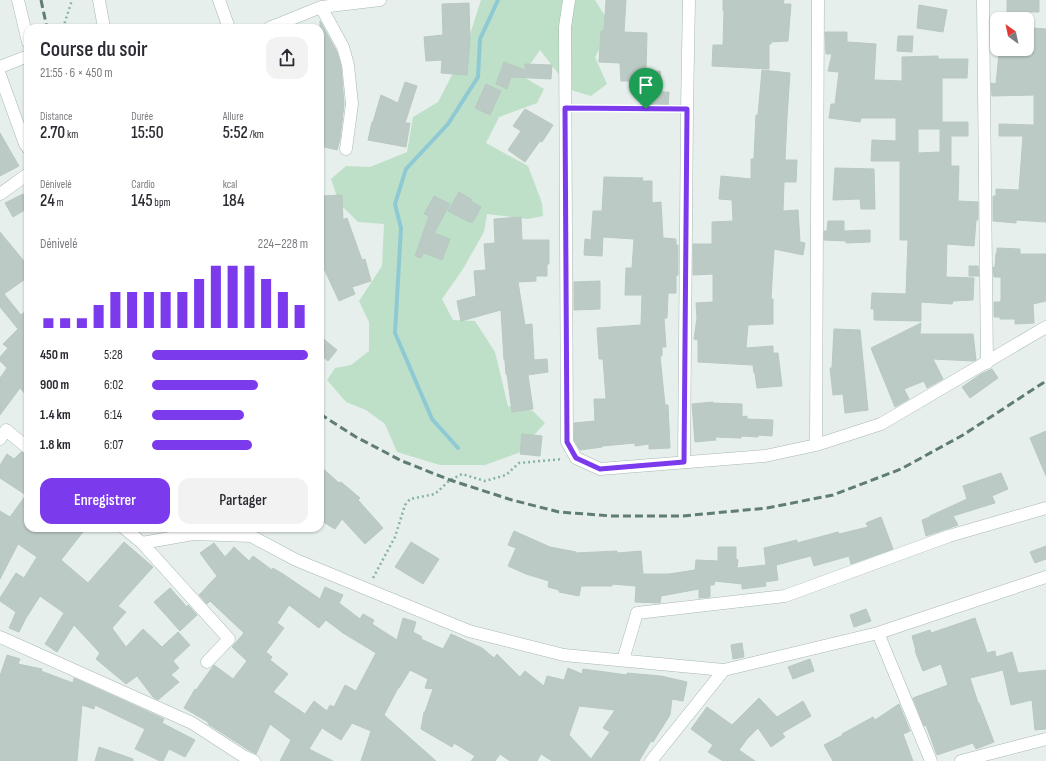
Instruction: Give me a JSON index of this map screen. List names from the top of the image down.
{
  "north": "top left",
  "page": {
    "heading": ["Course du soir", "21:55 · 6 × 450 m"],
    "stats": [
      ["Distance", "2.70 km"],
      ["Durée", "15:50"],
      ["Allure", "5:52 /km"],
      ["Dénivelé", "24 m"],
      ["Cardio", "145 bpm"],
      ["kcal", "184"]
    ],
    "chart": ["Dénivelé", "224–228 m"],
    "list": [
      {
        "name": "450 m",
        "note": "5:28"
      },
      {
        "name": "900 m",
        "note": "6:02"
      },
      {
        "name": "1.4 km",
        "note": "6:14"
      },
      {
        "name": "1.8 km",
        "note": "6:07"
      }
    ],
    "buttons": ["Enregistrer", "Partager"]
  }
}
